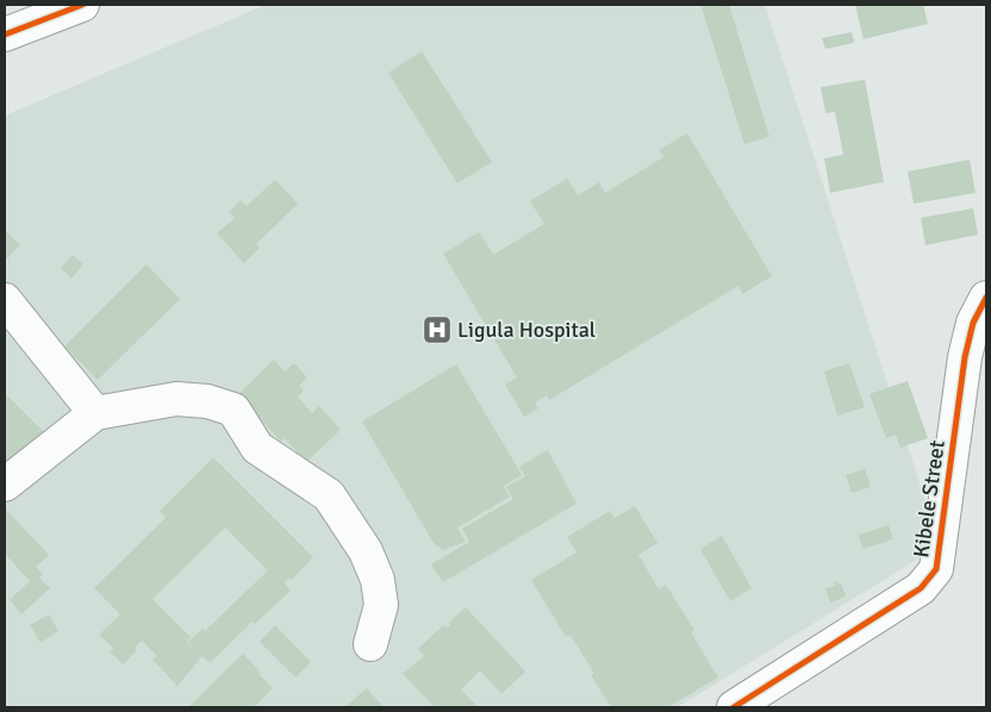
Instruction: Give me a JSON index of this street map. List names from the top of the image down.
{
  "streets": {
    "street": ["Kibele Street"]
  },
  "places": {
    "hospital": ["Ligula Hospital"]
  }
}
